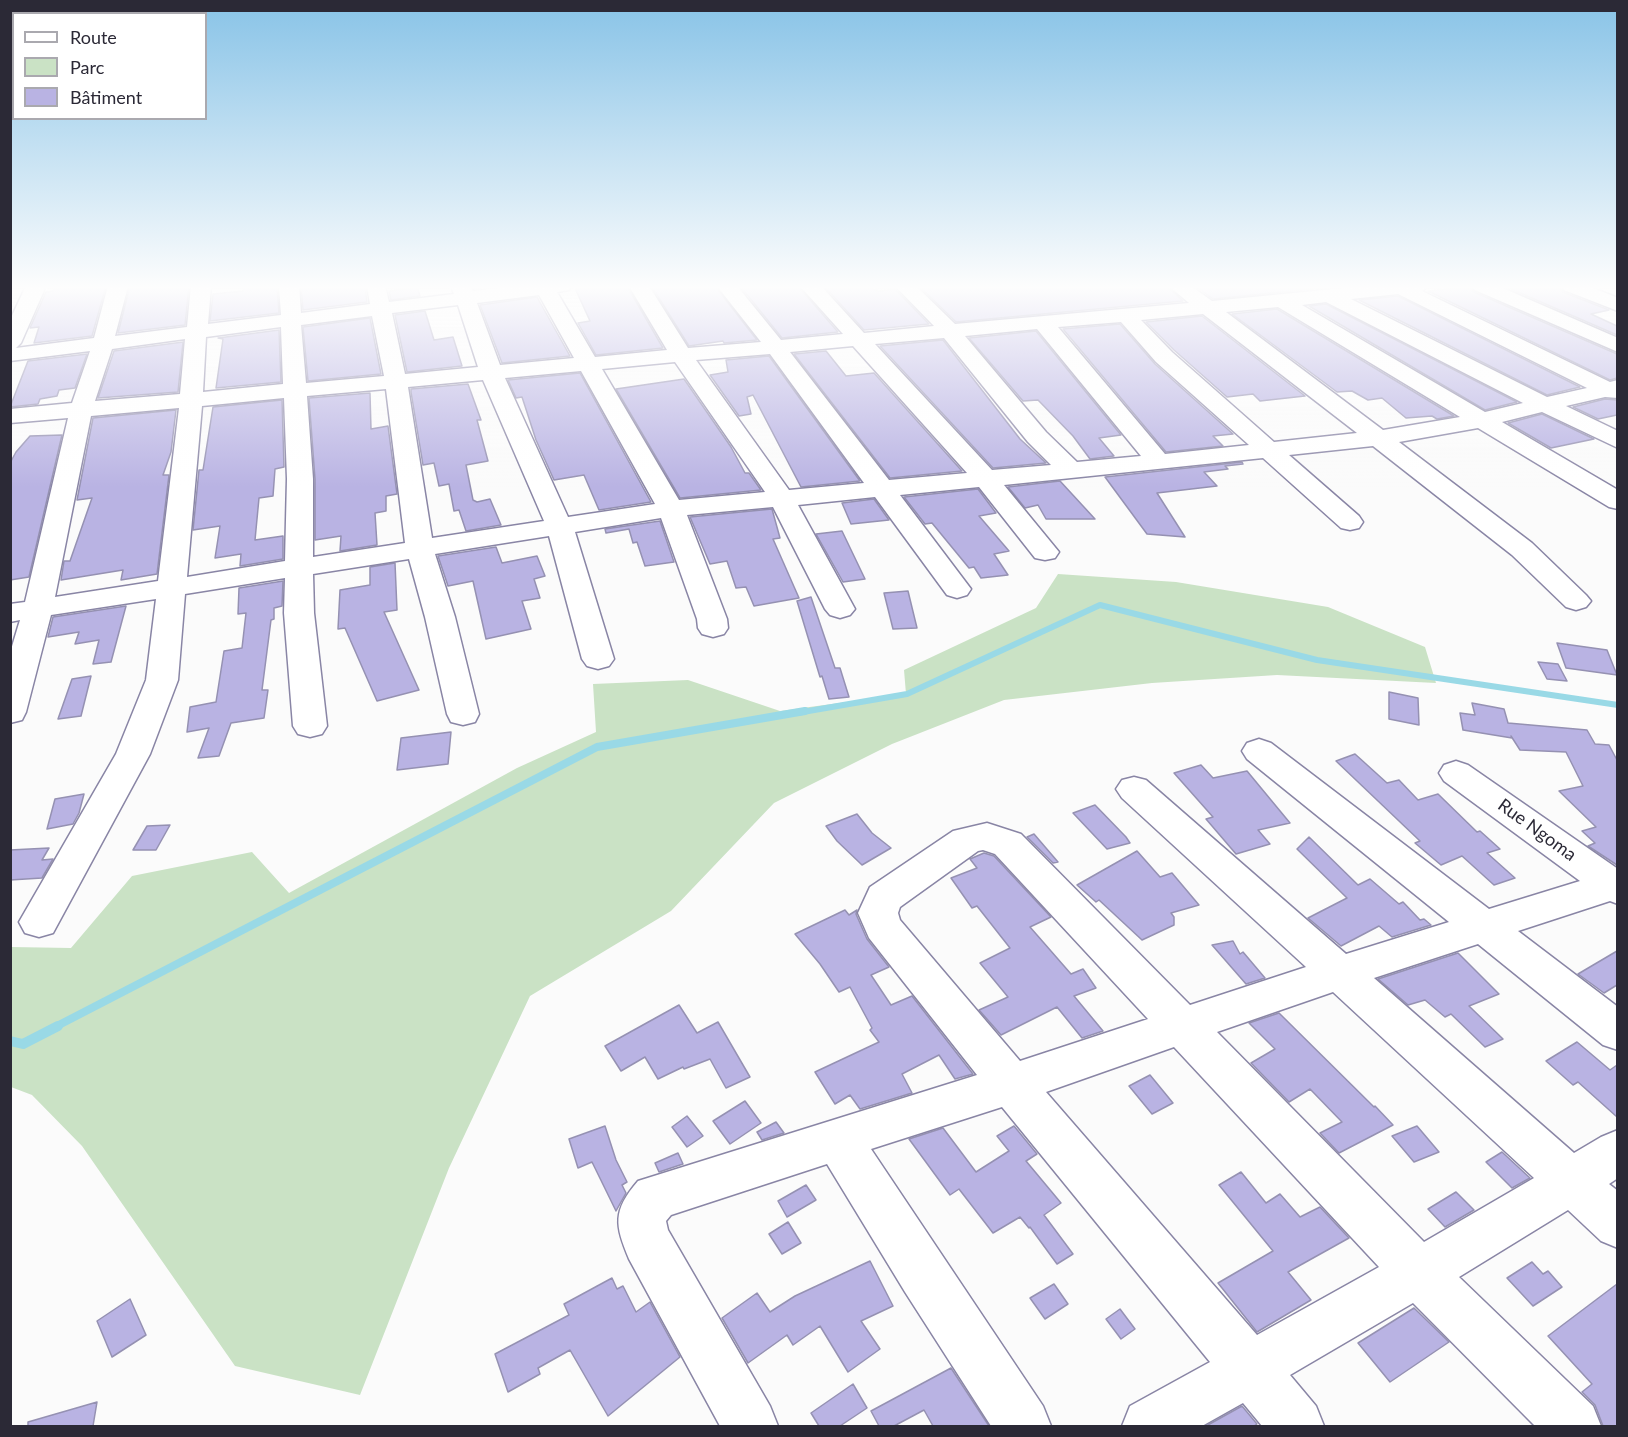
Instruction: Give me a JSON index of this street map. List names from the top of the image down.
{
  "streets": {
    "street": ["Rue Ngoma"]
  },
  "legend": ["Route", "Parc", "Bâtiment"]
}
